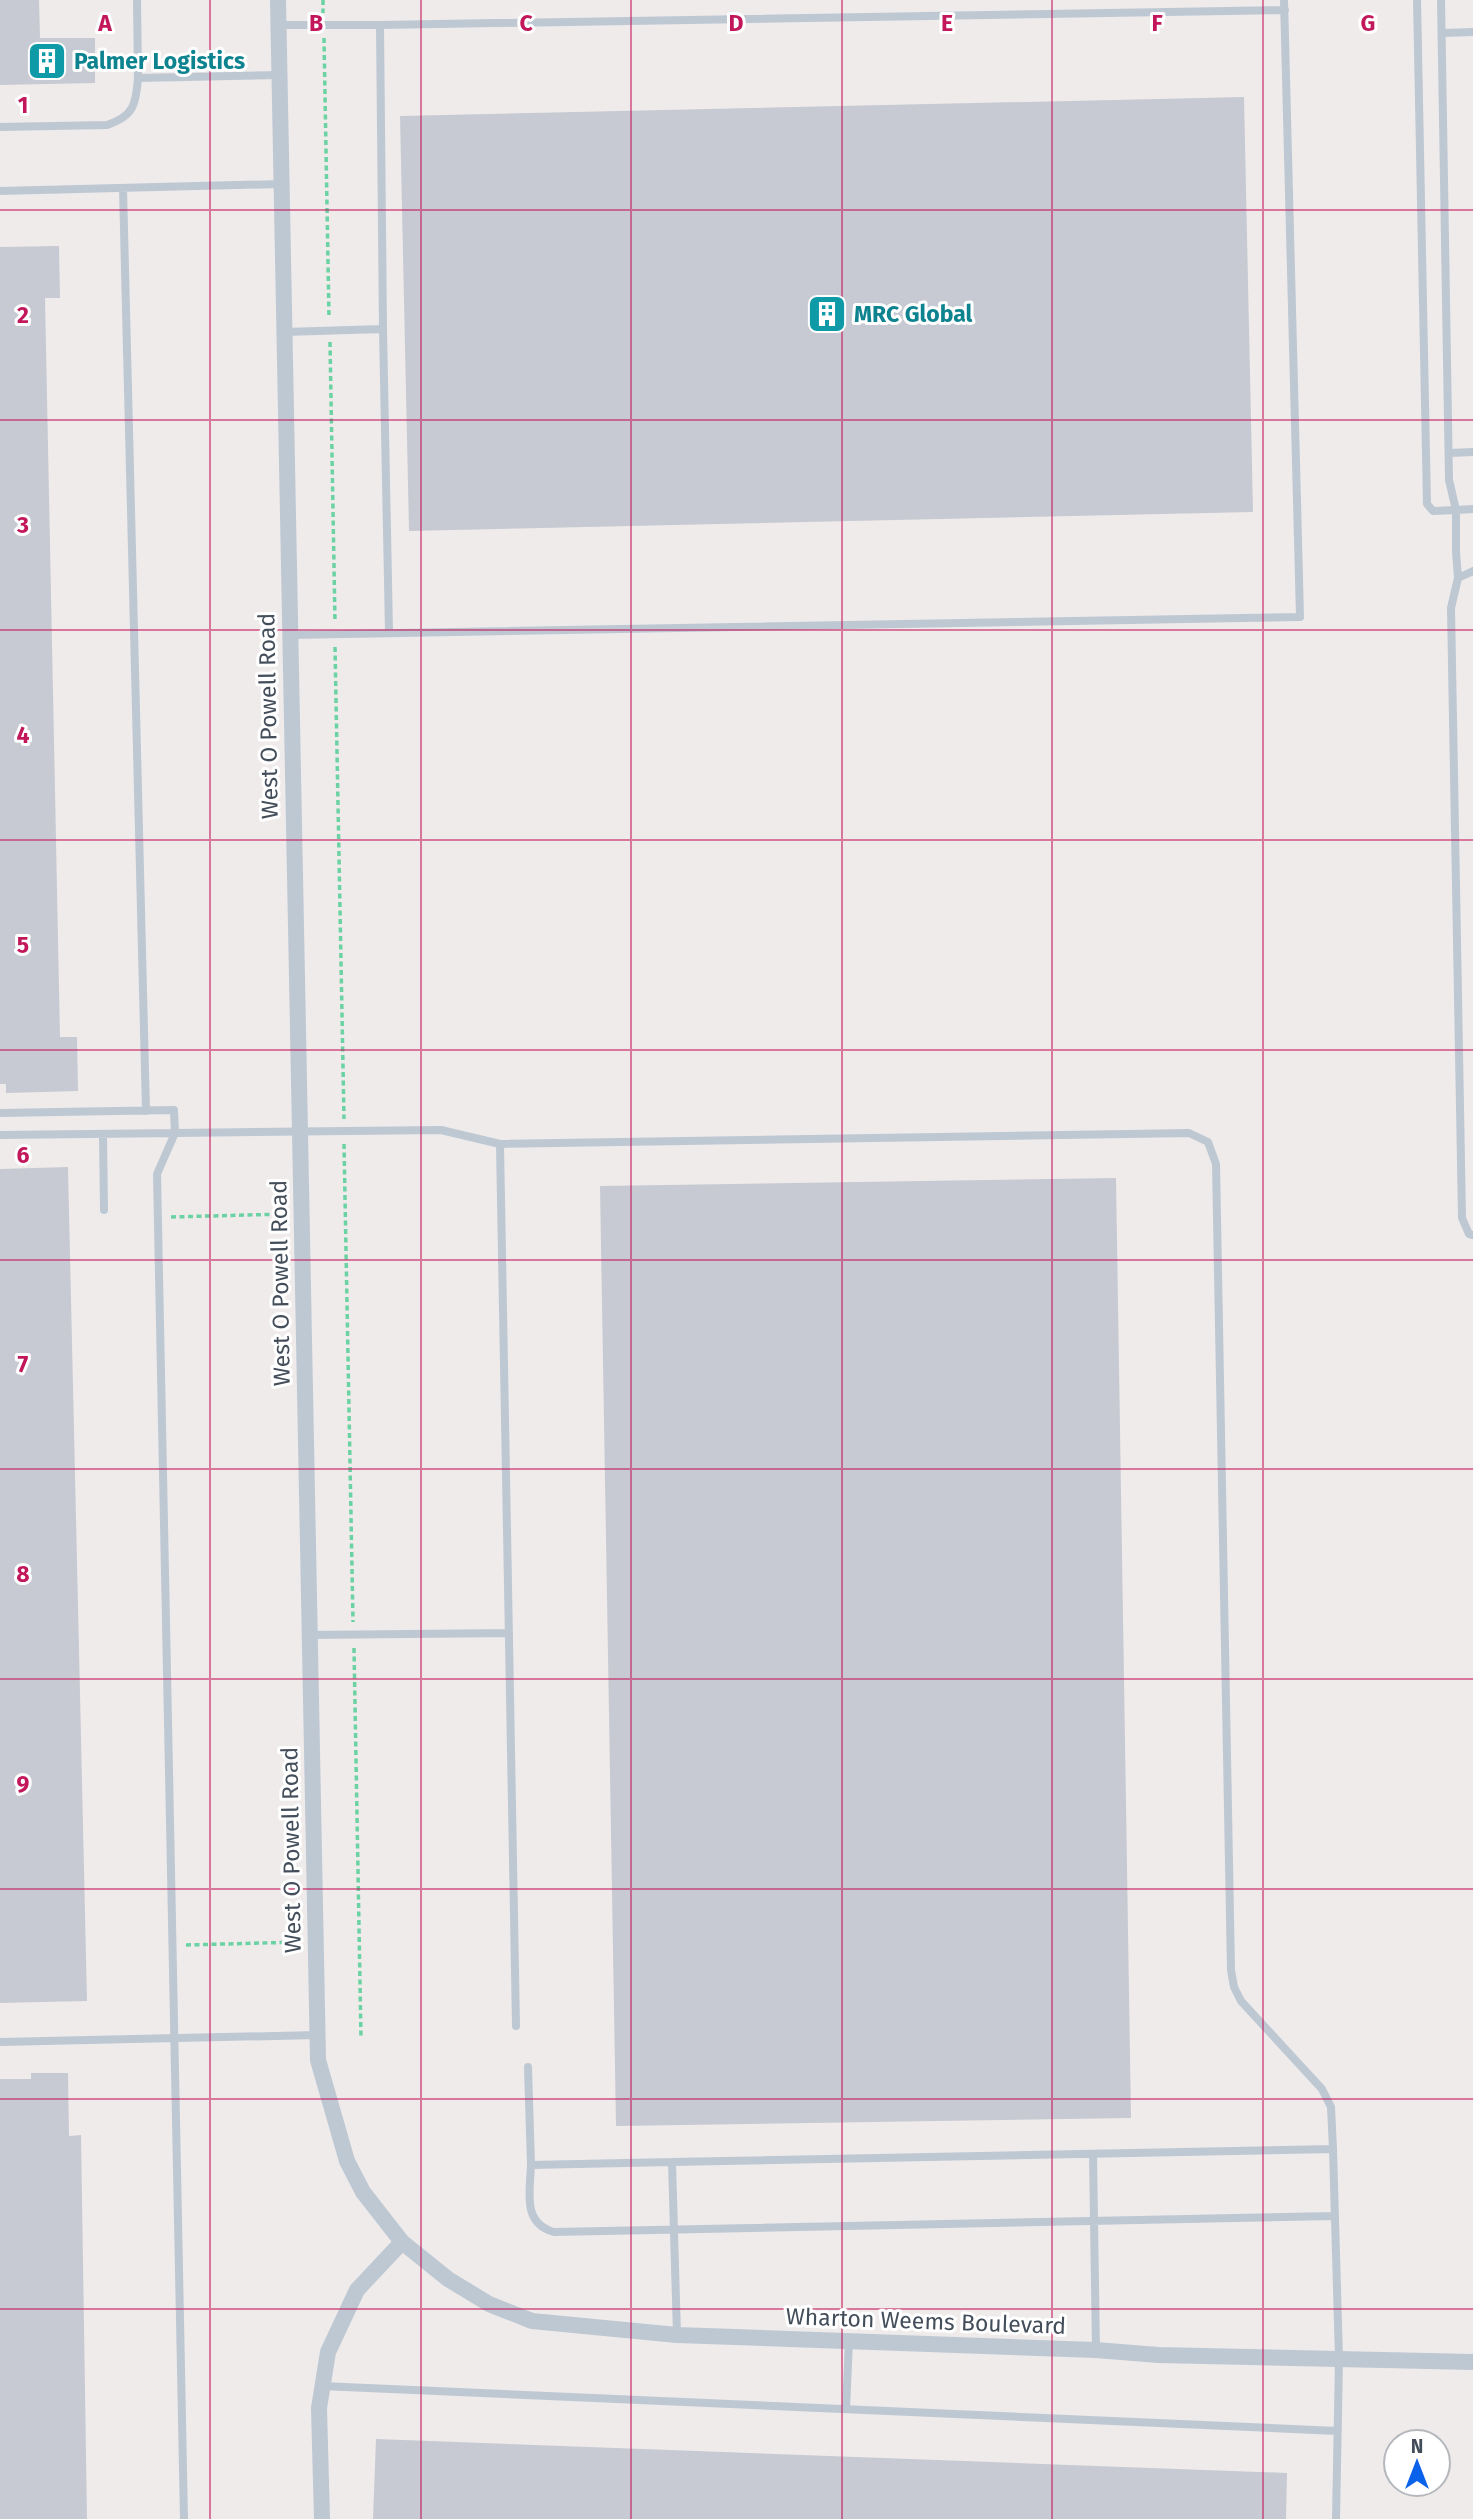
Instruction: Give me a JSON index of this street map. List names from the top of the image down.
{
  "streets": {
    "street": ["West O Powell Road", "Wharton Weems Boulevard"]
  },
  "crossings": [
    ["West O Powell Road", "Wharton Weems Boulevard"]
  ],
  "places": {
    "building": ["Palmer Logistics", "MRC Global"]
  },
  "north": "top",
  "grid": {
    "columns": [
      "A",
      "B",
      "C",
      "D",
      "E",
      "F",
      "G"
    ],
    "rows": [
      "1",
      "2",
      "3",
      "4",
      "5",
      "6",
      "7",
      "8",
      "9"
    ]
  }
}
